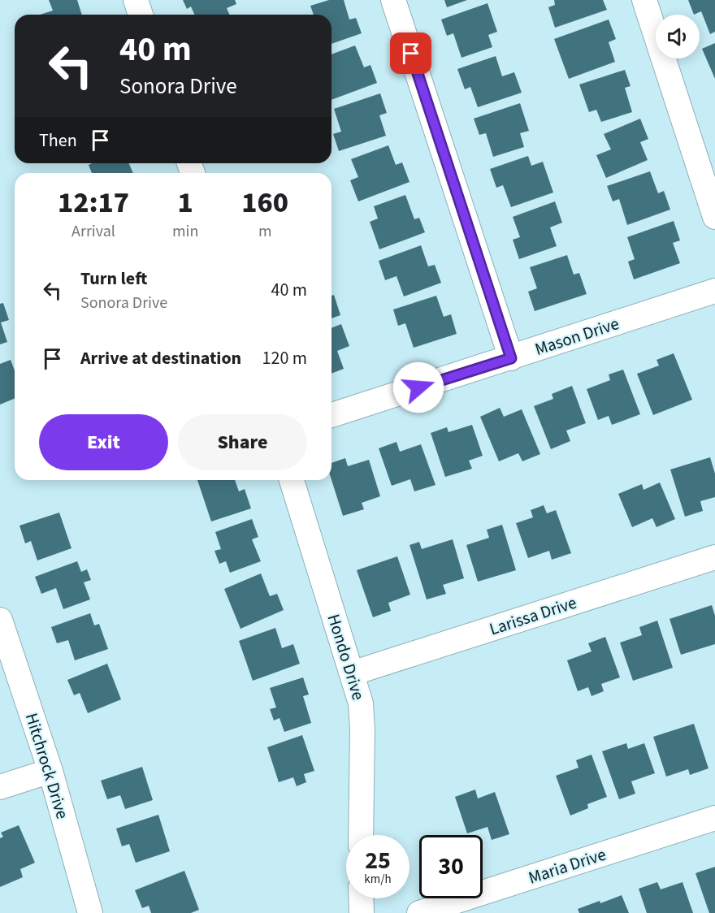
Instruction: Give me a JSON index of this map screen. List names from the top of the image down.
{
  "streets": {
    "street": [
      "Mason Drive",
      "Larissa Drive",
      "Hondo Drive",
      "Hitchrock Drive",
      "Maria Drive"
    ]
  },
  "crossings": [
    ["Larissa Drive", "Hondo Drive"]
  ],
  "page": {
    "turn": ["40 m", "Sonora Drive"],
    "then": "Then",
    "eta": [
      "12:17",
      "Arrival",
      "1",
      "min",
      "160",
      "m"
    ],
    "list": [
      {
        "name": "Turn left",
        "note": "Sonora Drive",
        "value": "40 m"
      },
      {
        "name": "Arrive at destination",
        "value": "120 m"
      }
    ],
    "buttons": ["Exit", "Share"],
    "speed": "25 km/h",
    "limit": "30"
  }
}
